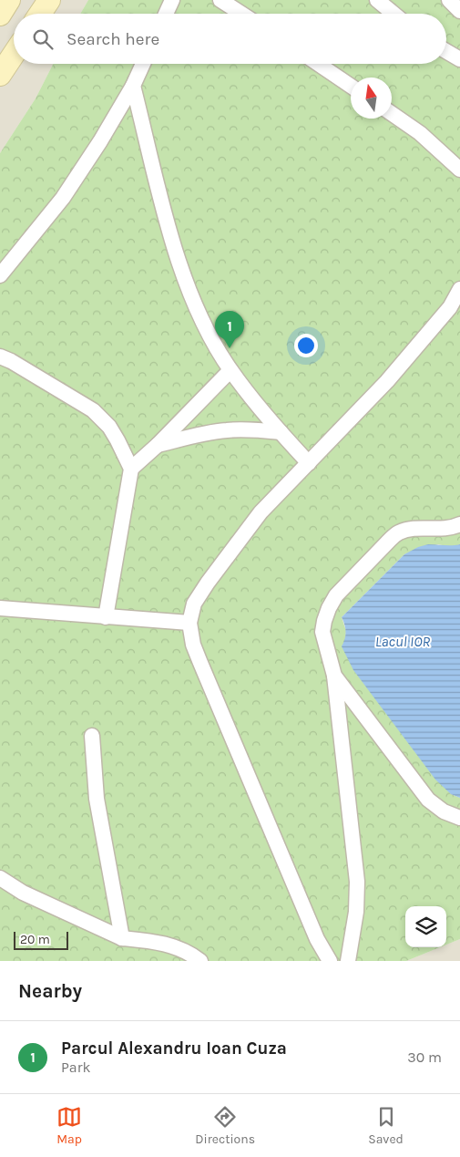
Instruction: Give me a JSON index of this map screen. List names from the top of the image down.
{
  "water": ["Lacul IOR"],
  "scale_bar": "20 m",
  "north": "top",
  "page": {
    "search": "Search here",
    "pins": "1",
    "scale": "20 m",
    "heading": "Nearby",
    "list": [
      {
        "mark": "1",
        "name": "Parcul Alexandru Ioan Cuza",
        "note": "Park",
        "value": "30 m"
      }
    ],
    "nav": ["Map", "Directions", "Saved"]
  }
}
